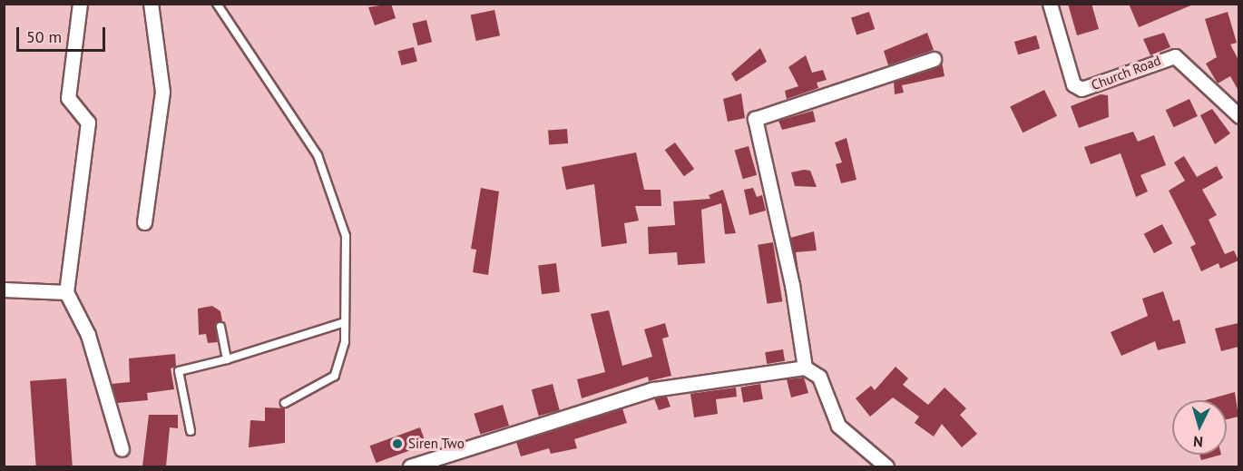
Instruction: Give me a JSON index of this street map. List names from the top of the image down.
{
  "streets": {
    "street": ["Church Road"]
  },
  "places": ["Siren Two"],
  "scale_bar": "50 m",
  "north": "bottom"
}
